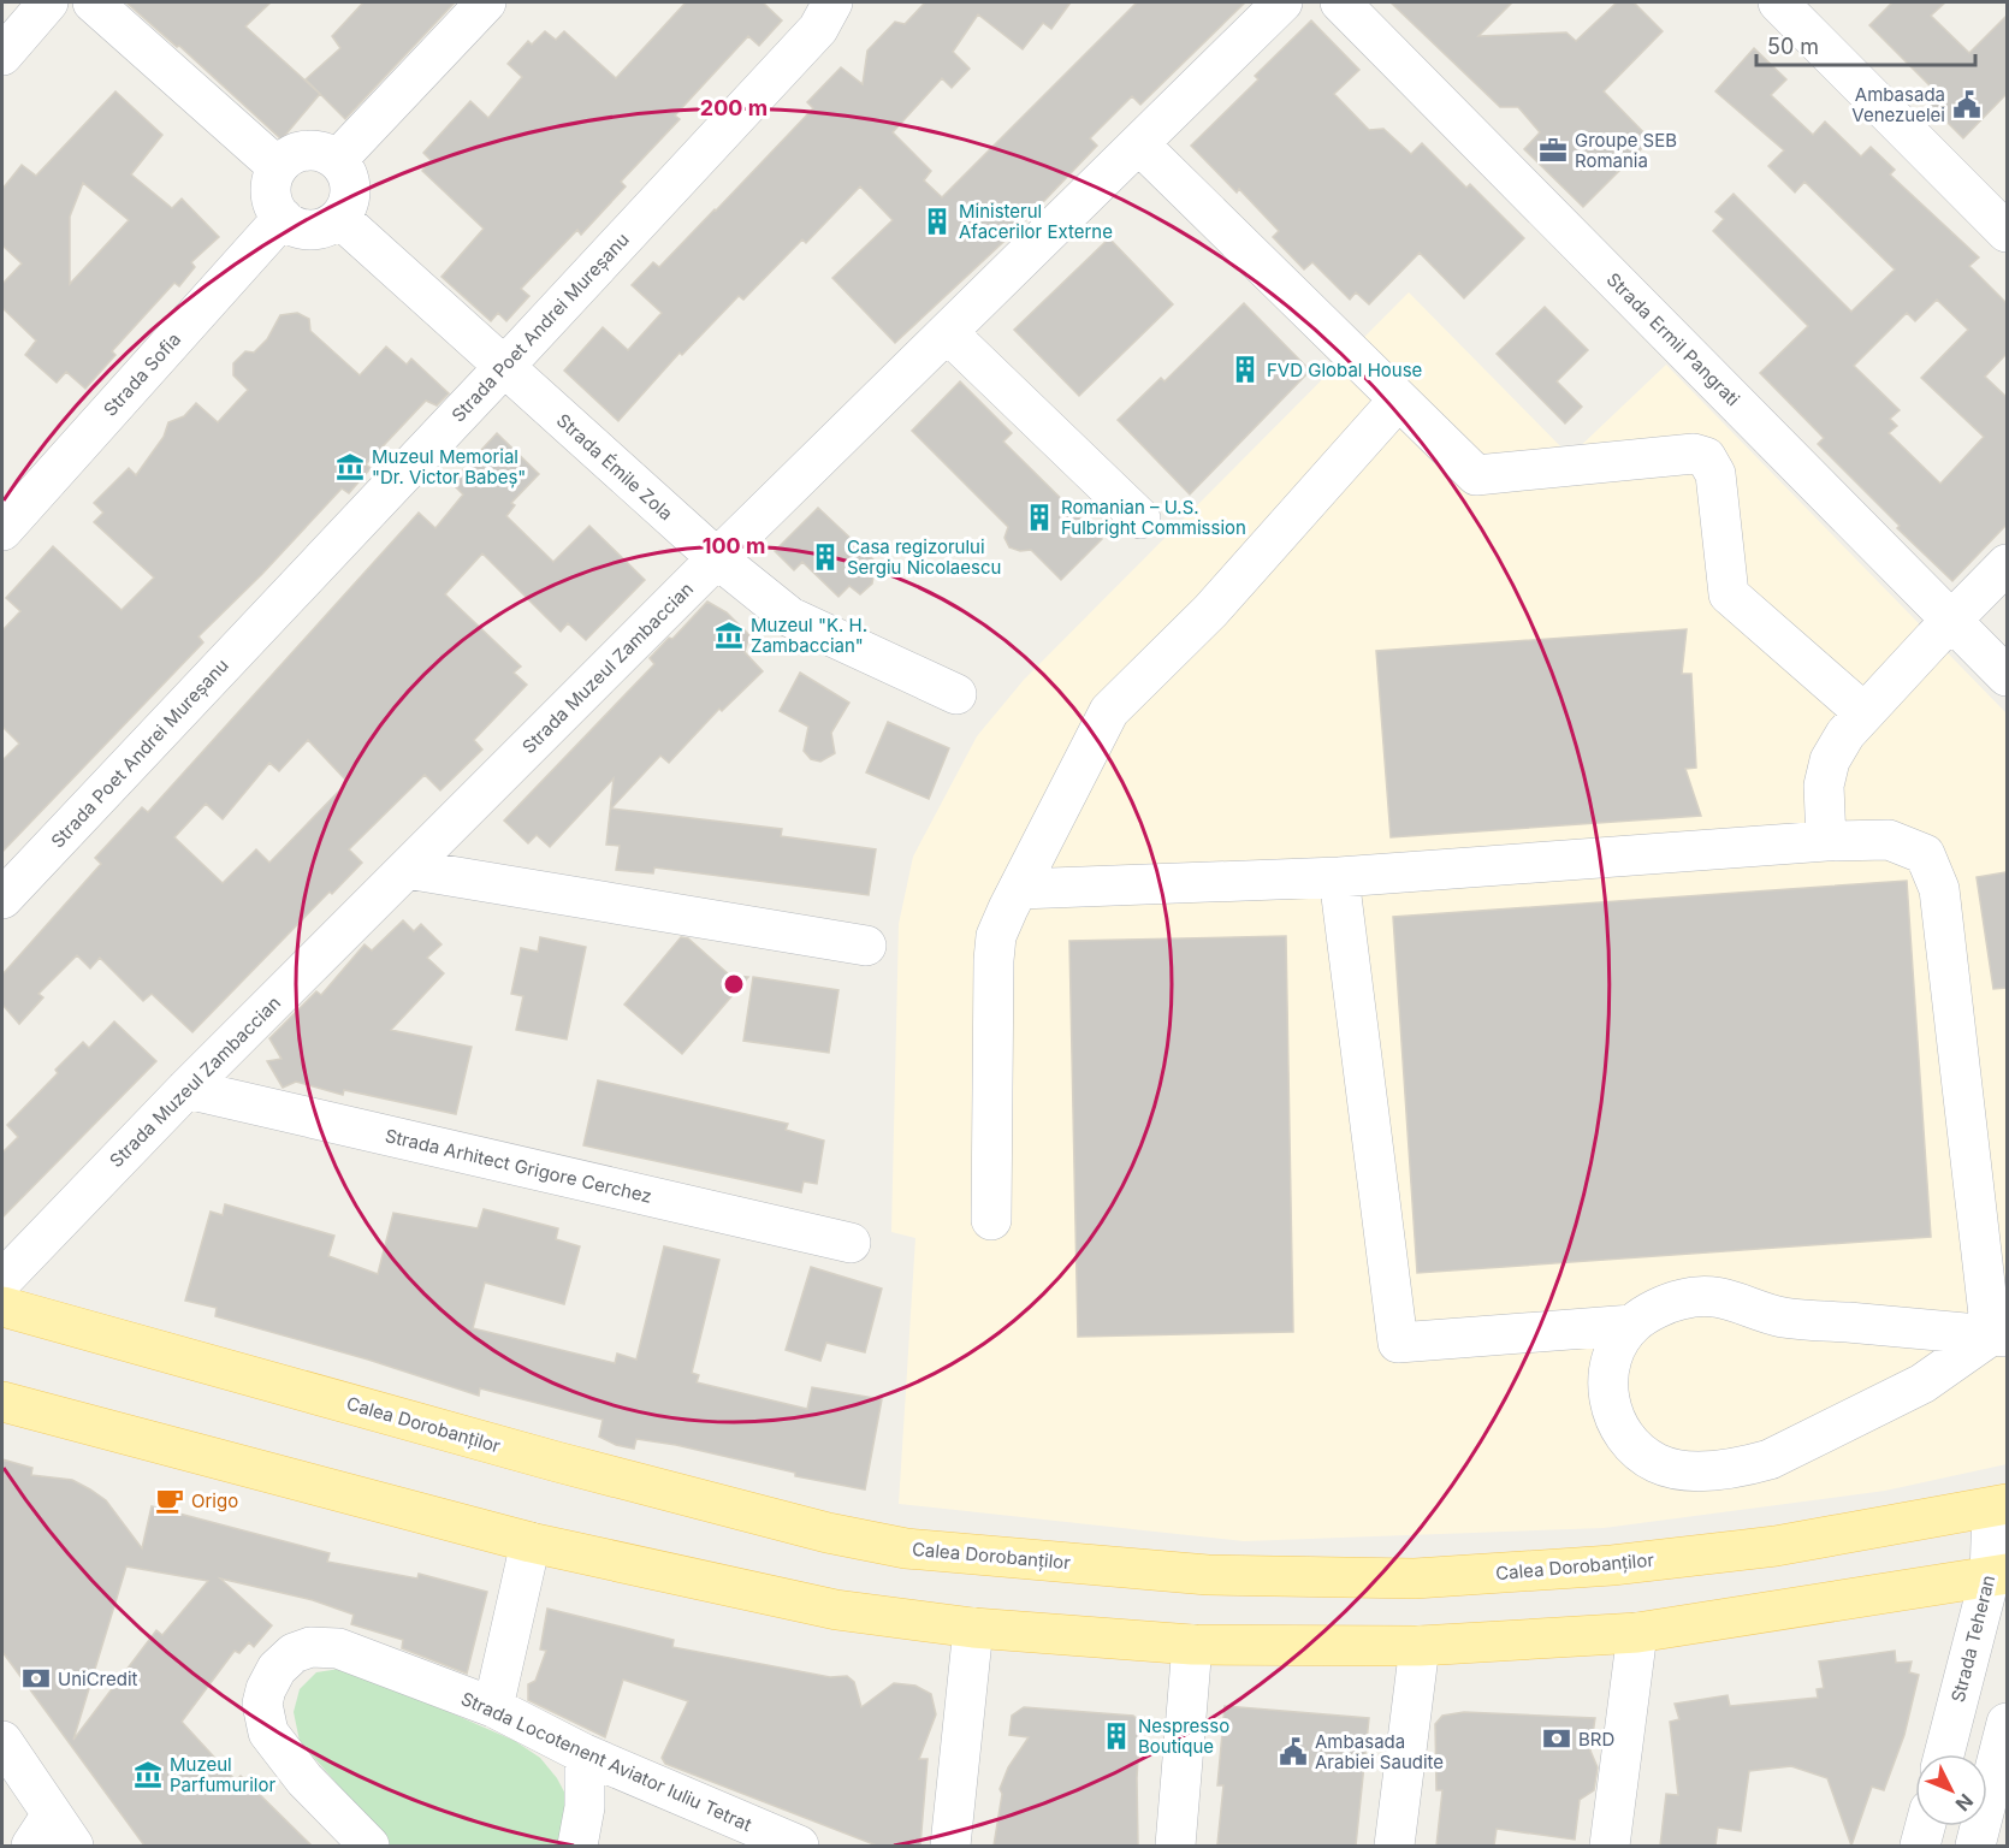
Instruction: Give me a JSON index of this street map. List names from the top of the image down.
{
  "streets": {
    "main road": ["Calea Dorobanților"],
    "street": [
      "Strada Poet Andrei Mureșanu",
      "Strada Ermil Pangrati",
      "Strada Sofia",
      "Strada Émile Zola",
      "Strada Muzeul Zambaccian",
      "Strada Arhitect Grigore Cerchez",
      "Strada Teheran",
      "Strada Locotenent Aviator Iuliu Tetrat"
    ]
  },
  "crossings": [
    ["Strada Poet Andrei Mureșanu", "Strada Émile Zola"],
    ["Strada Sofia", "Strada Émile Zola"],
    ["Strada Émile Zola", "Strada Muzeul Zambaccian"],
    ["Strada Muzeul Zambaccian", "Strada Arhitect Grigore Cerchez"],
    ["Calea Dorobanților", "Strada Teheran"]
  ],
  "places": {
    "public building": ["Ambasada Venezuelei", "Ambasada Arabiei Saudite"],
    "office": ["Groupe SEB Romania"],
    "building": [
      "Ministerul Afacerilor Externe",
      "FVD Global House",
      "Romanian – U.S. Fulbright Commission",
      "Casa regizorului Sergiu Nicolaescu",
      "Nespresso Boutique"
    ],
    "museum": ["Muzeul Memorial \"Dr. Victor Babeș\"", "Muzeul \"K. H. Zambaccian\"", "Muzeul Parfumurilor"],
    "cafe": ["Origo"],
    "bank": ["UniCredit", "BRD"]
  },
  "scale_bar": "50 m",
  "north": "bottom right",
  "rings": ["200 m", "100 m"]
}
